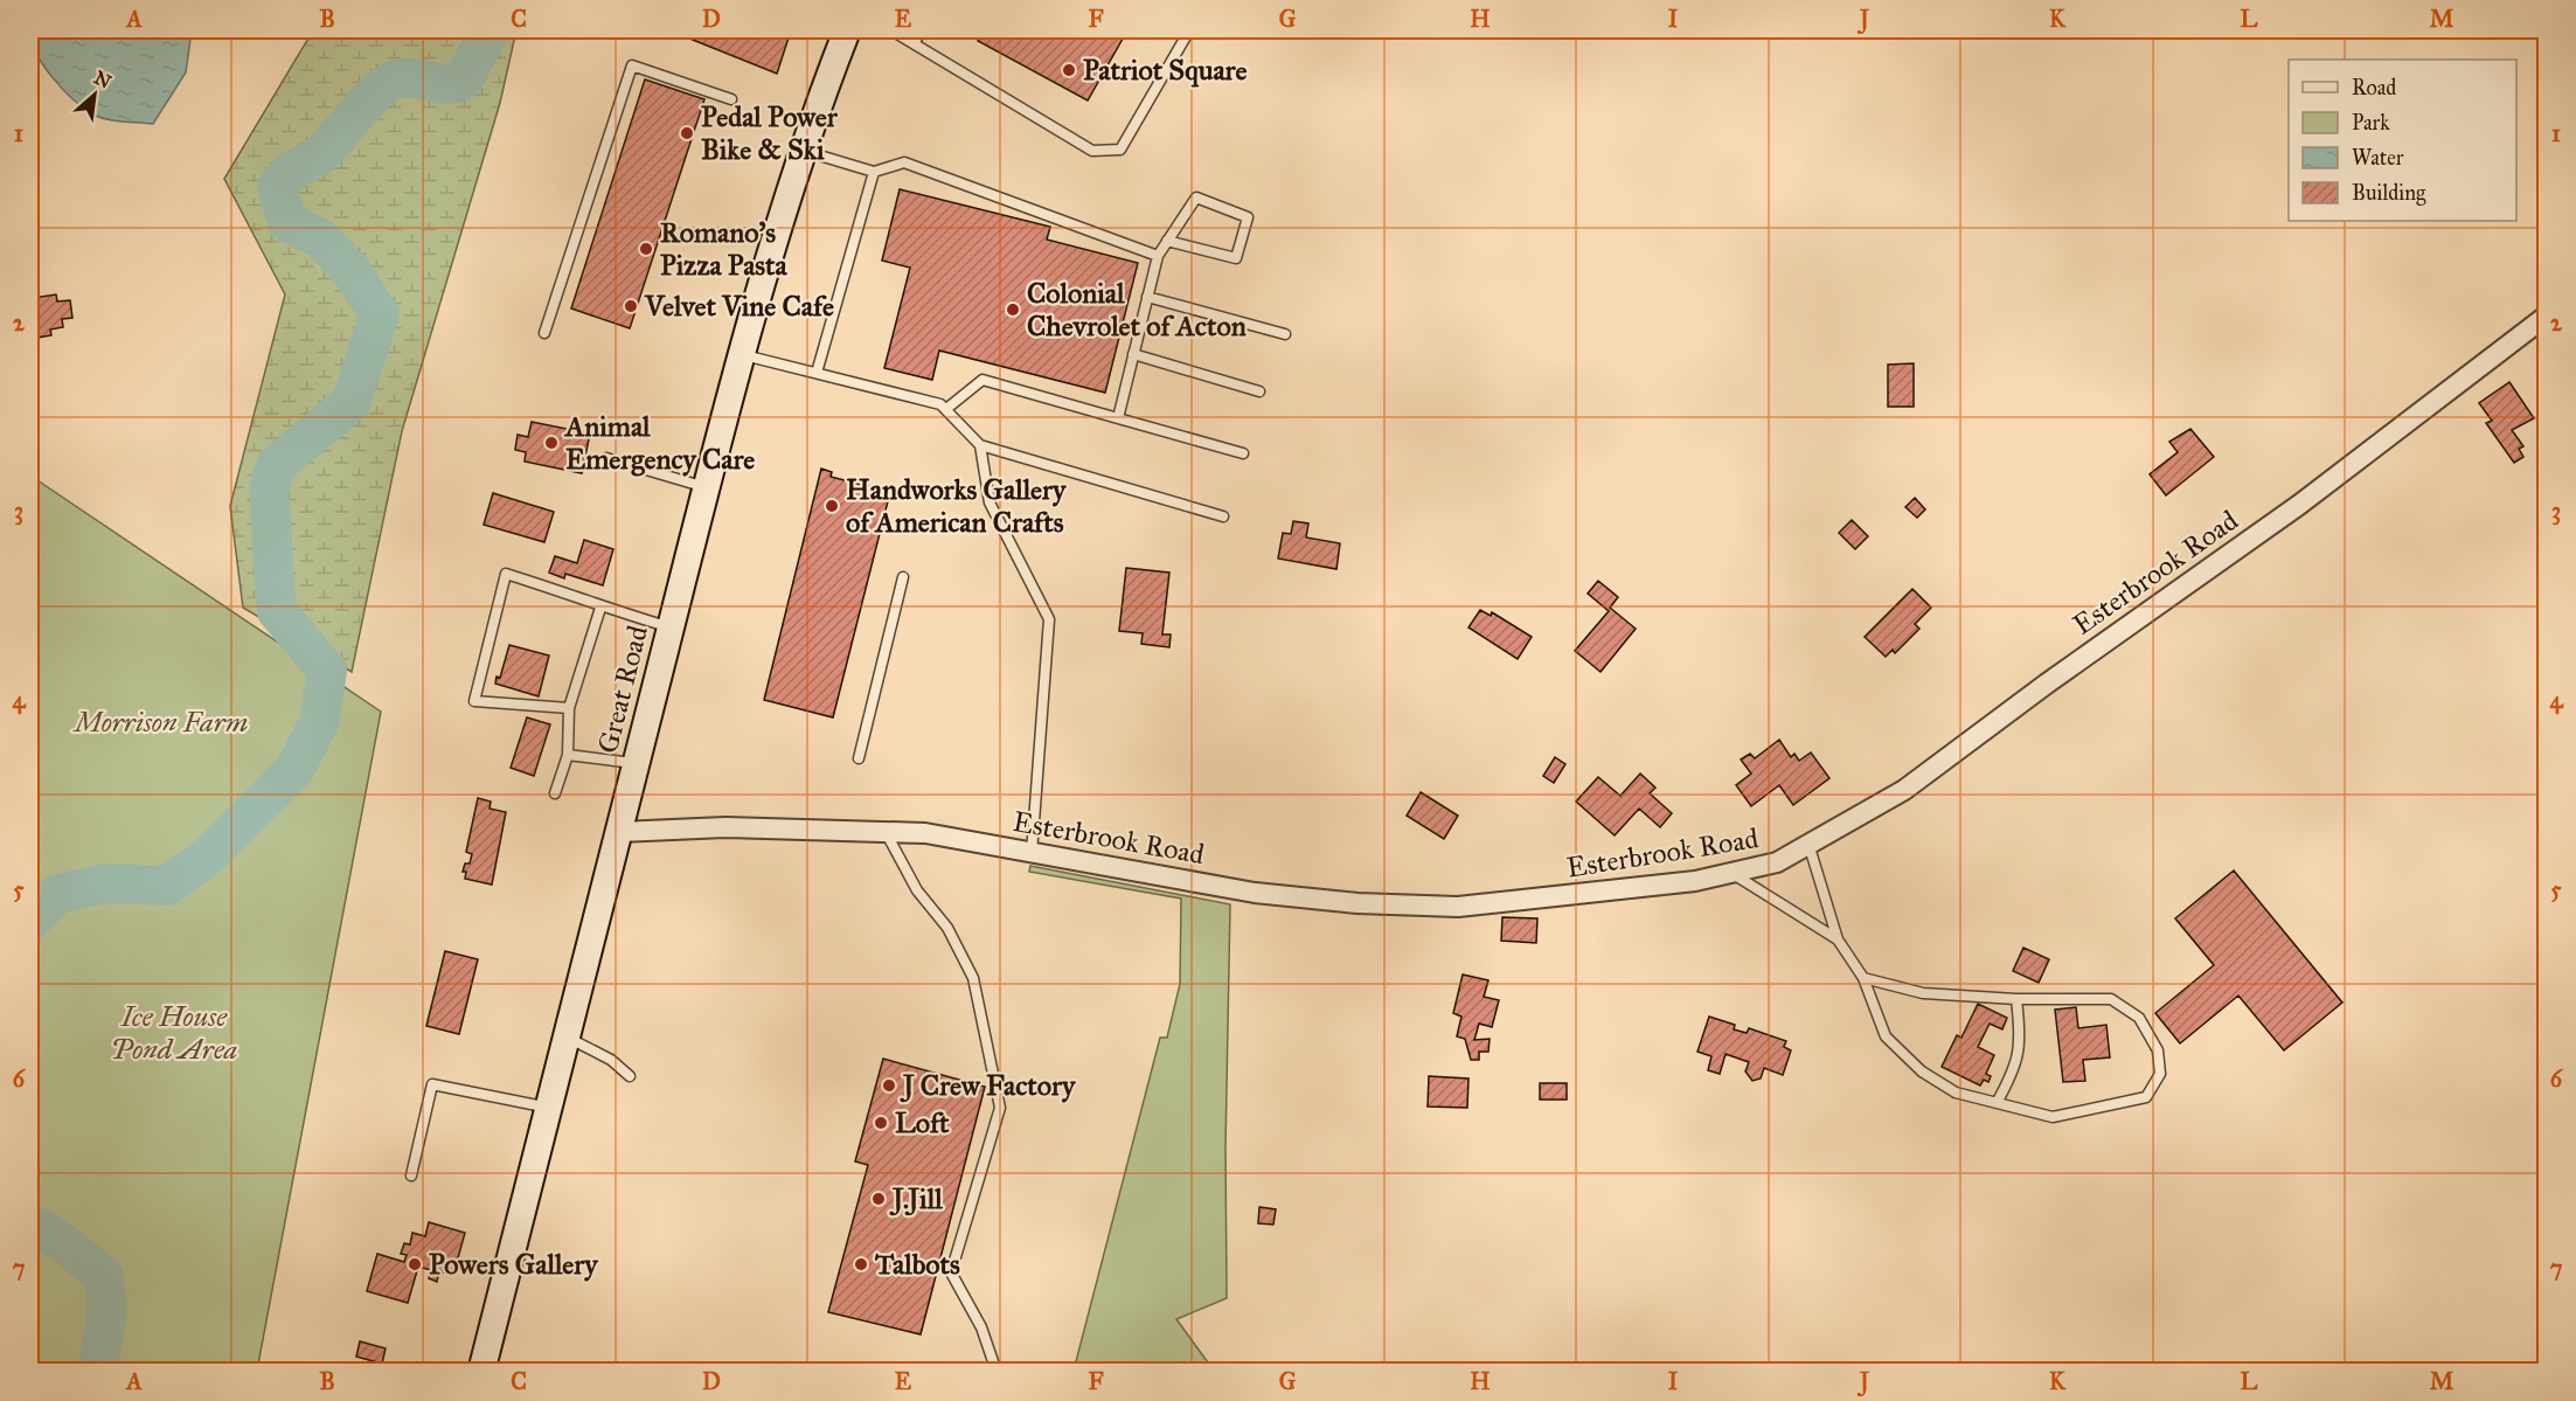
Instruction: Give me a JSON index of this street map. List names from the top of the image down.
{
  "streets": {
    "main road": ["Great Road"],
    "street": ["Esterbrook Road"]
  },
  "crossings": [
    ["Esterbrook Road", "Great Road"]
  ],
  "parks": ["Morrison Farm", "Ice House Pond Area"],
  "places": [
    "Patriot Square",
    "Pedal Power Bike & Ski",
    "Romano's Pizza Pasta",
    "Velvet Vine Cafe",
    "Colonial Chevrolet of Acton",
    "Animal Emergency Care",
    "Handworks Gallery of American Crafts",
    "J Crew Factory",
    "Loft",
    "J.Jill",
    "Powers Gallery",
    "Talbots"
  ],
  "legend": [
    "Road",
    "Park",
    "Water",
    "Building"
  ],
  "north": "top right",
  "grid": {
    "columns": [
      "A",
      "B",
      "C",
      "D",
      "E",
      "F",
      "G",
      "H",
      "I",
      "J",
      "K",
      "L",
      "M"
    ],
    "rows": [
      "1",
      "2",
      "3",
      "4",
      "5",
      "6",
      "7"
    ]
  }
}
